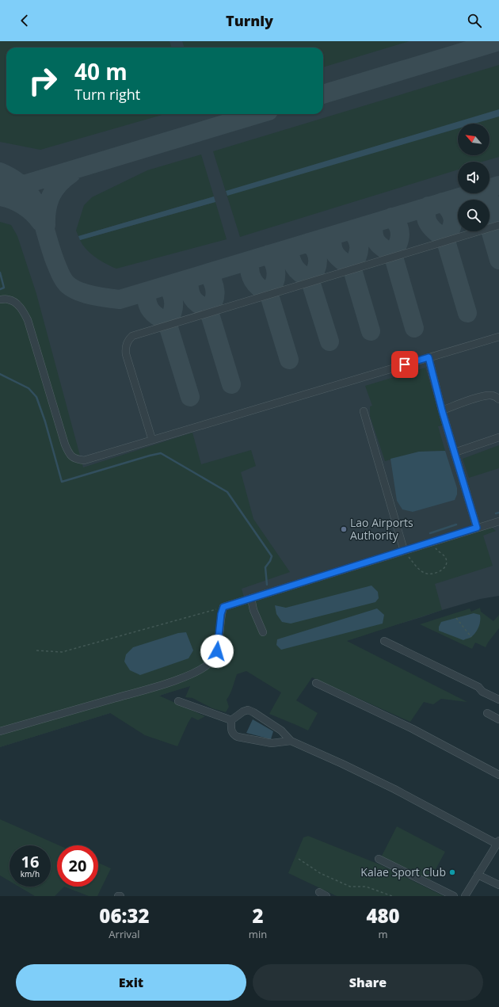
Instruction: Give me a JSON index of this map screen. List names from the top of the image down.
{
  "places": ["Lao Airports Authority", "Kalae Sport Club"],
  "north": "top left",
  "page": {
    "header": "Turnly",
    "turn": ["40 m", "Turn right"],
    "speed": "16 km/h",
    "limit": "20",
    "eta": [
      "06:32",
      "Arrival",
      "2",
      "min",
      "480",
      "m"
    ],
    "buttons": ["Exit", "Share"]
  }
}
